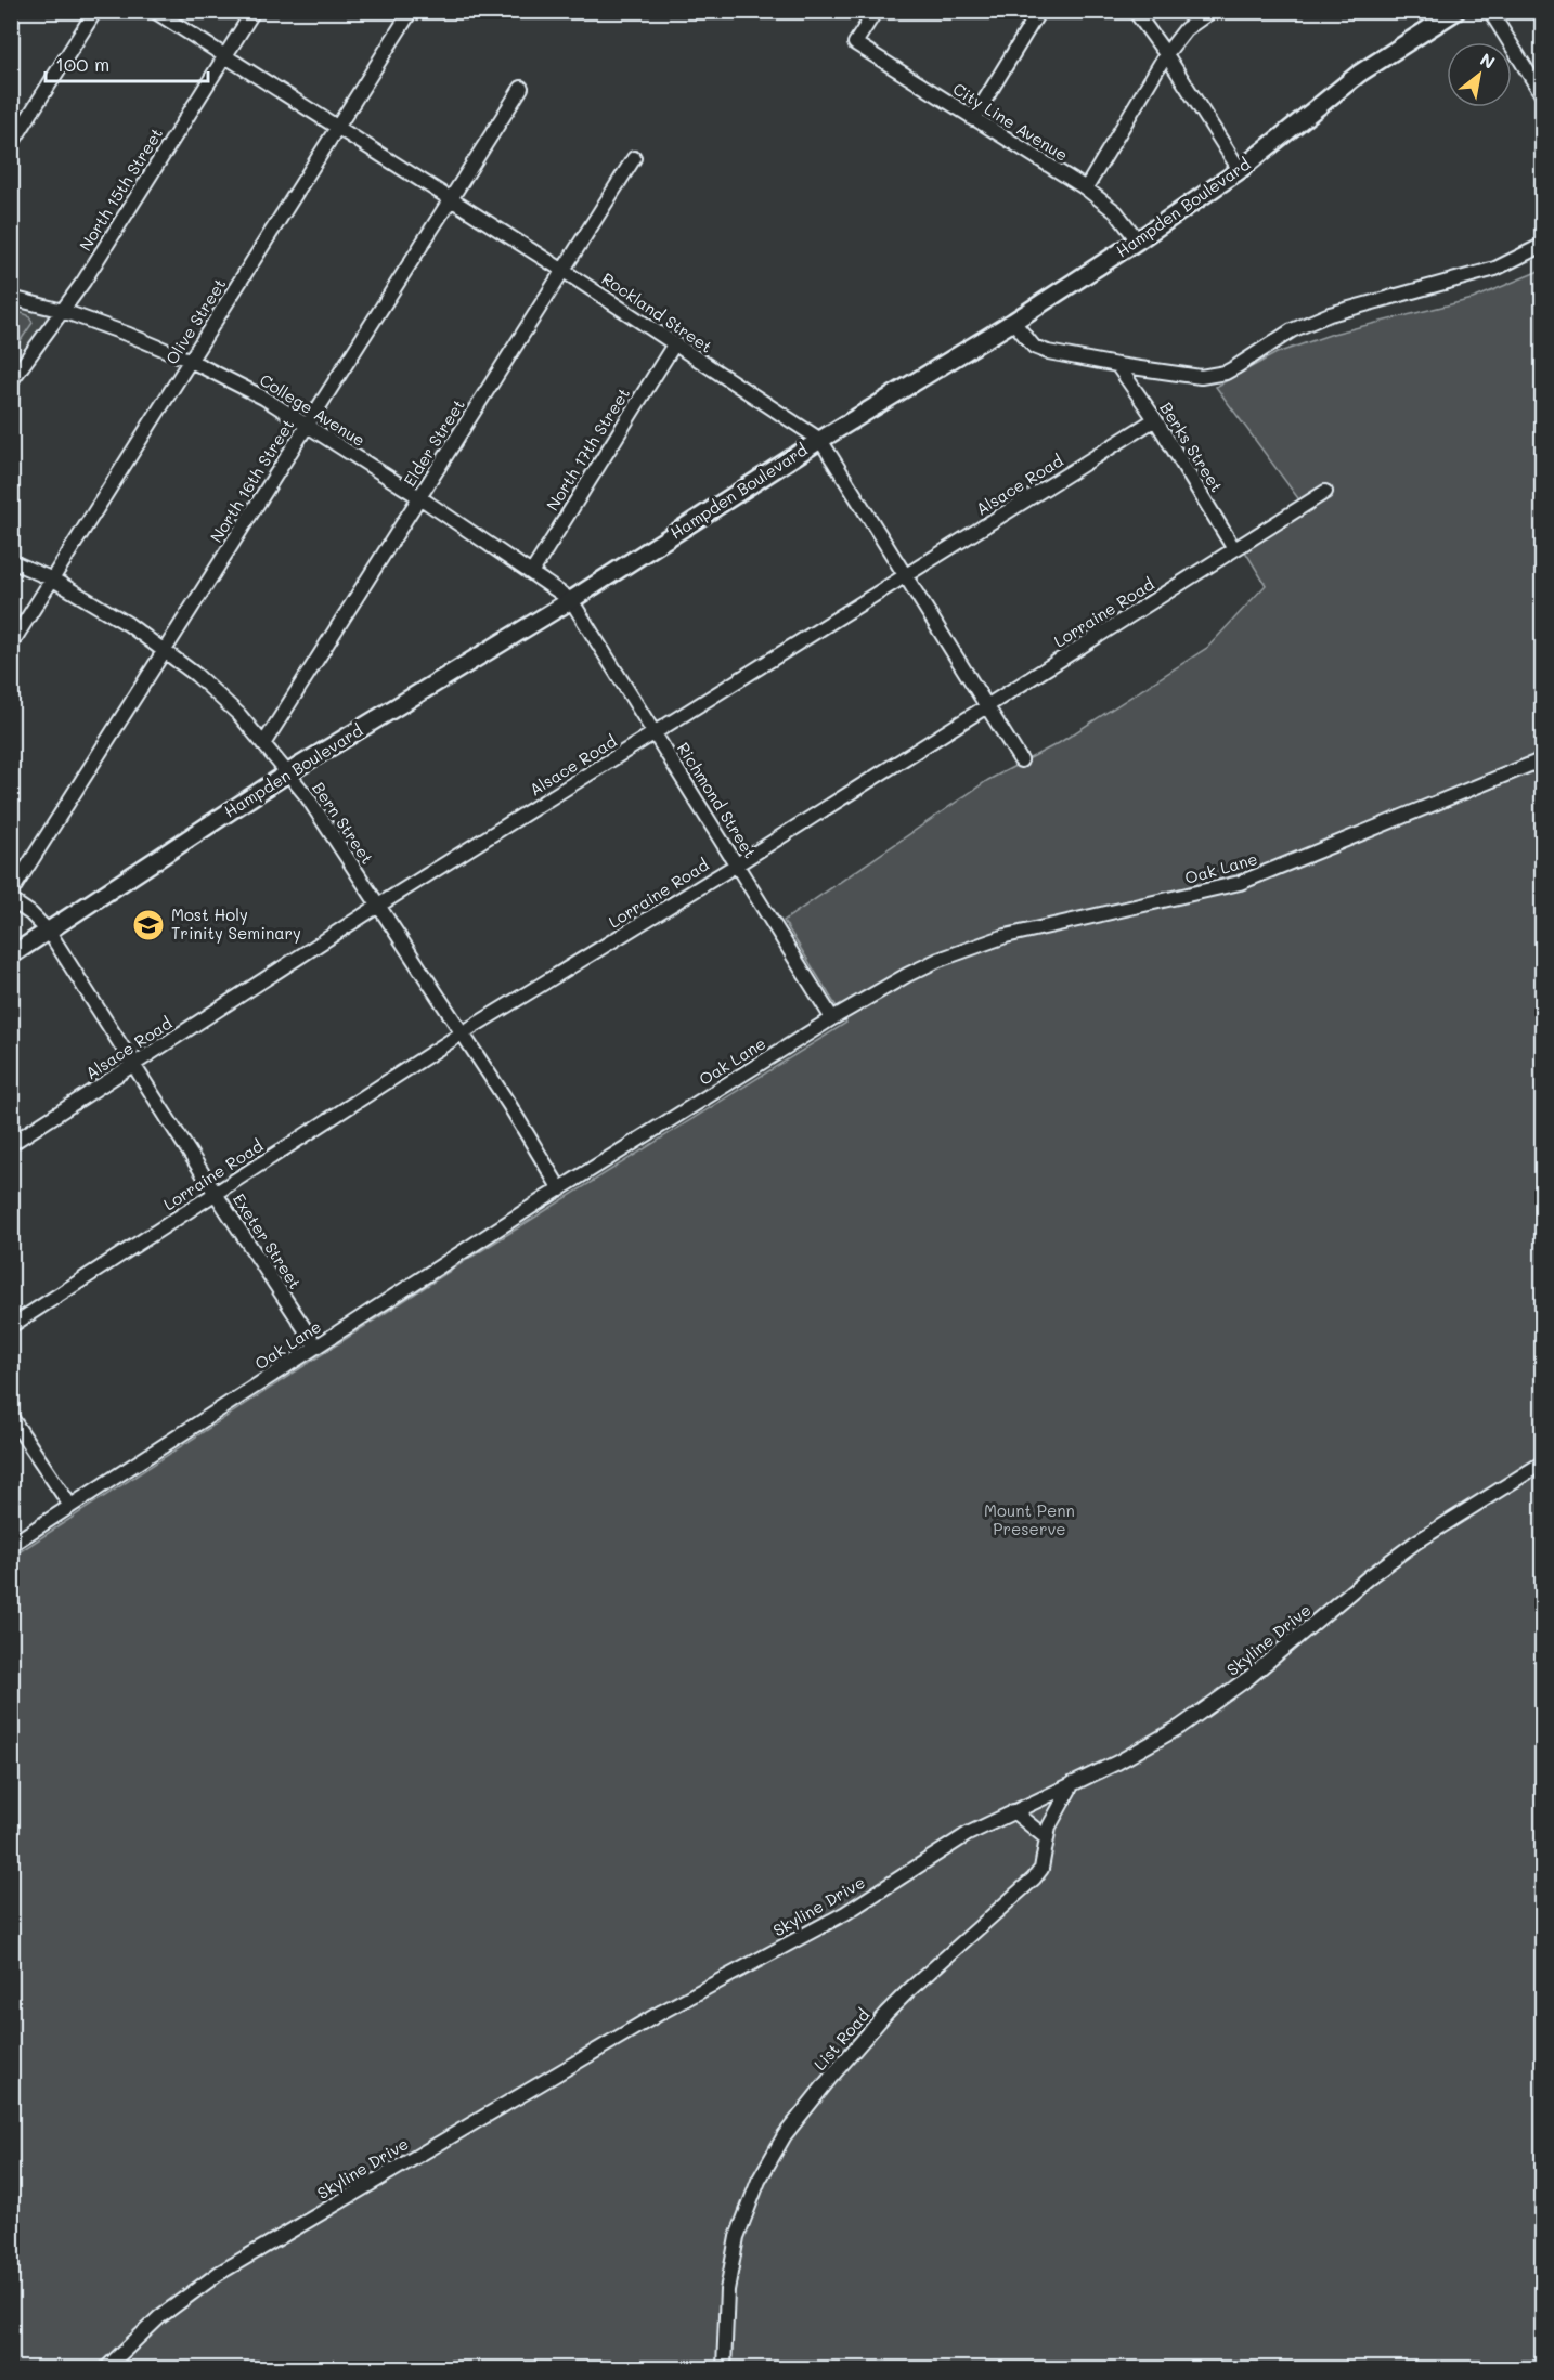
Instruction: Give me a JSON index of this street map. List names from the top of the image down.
{
  "streets": {
    "main road": ["Hampden Boulevard"],
    "street": [
      "City Line Avenue",
      "North 15th Street",
      "Rockland Street",
      "Olive Street",
      "College Avenue",
      "Elder Street",
      "Berks Street",
      "North 17th Street",
      "North 16th Street",
      "Alsace Road",
      "Lorraine Road",
      "Richmond Street",
      "Bern Street",
      "Oak Lane",
      "Exeter Street",
      "Skyline Drive",
      "List Road"
    ]
  },
  "crossings": [
    ["City Line Avenue", "Hampden Boulevard"],
    ["North 15th Street", "Rockland Street"],
    ["North 15th Street", "College Avenue"],
    ["Hampden Boulevard", "Rockland Street"],
    ["Hampden Boulevard", "College Avenue"],
    ["Hampden Boulevard", "Richmond Street"],
    ["Hampden Boulevard", "Bern Street"],
    ["Hampden Boulevard", "Exeter Street"],
    ["Rockland Street", "Olive Street"],
    ["Rockland Street", "Elder Street"],
    ["Rockland Street", "North 17th Street"],
    ["Rockland Street", "North 16th Street"],
    ["Rockland Street", "Alsace Road"],
    ["Rockland Street", "Lorraine Road"],
    ["Olive Street", "College Avenue"],
    ["Olive Street", "Bern Street"],
    ["College Avenue", "Elder Street"],
    ["College Avenue", "North 17th Street"],
    ["College Avenue", "North 16th Street"],
    ["College Avenue", "Richmond Street"],
    ["Elder Street", "Bern Street"],
    ["Berks Street", "Alsace Road"],
    ["Berks Street", "Lorraine Road"],
    ["North 16th Street", "Bern Street"],
    ["Alsace Road", "Richmond Street"],
    ["Alsace Road", "Bern Street"],
    ["Alsace Road", "Exeter Street"],
    ["Lorraine Road", "Richmond Street"],
    ["Lorraine Road", "Bern Street"],
    ["Lorraine Road", "Exeter Street"],
    ["Richmond Street", "Oak Lane"],
    ["Bern Street", "Oak Lane"],
    ["Oak Lane", "Exeter Street"],
    ["Skyline Drive", "List Road"]
  ],
  "parks": ["Mount Penn Preserve"],
  "places": {
    "school or university": ["Most Holy Trinity Seminary"]
  },
  "scale_bar": "100 m",
  "north": "top right"
}
